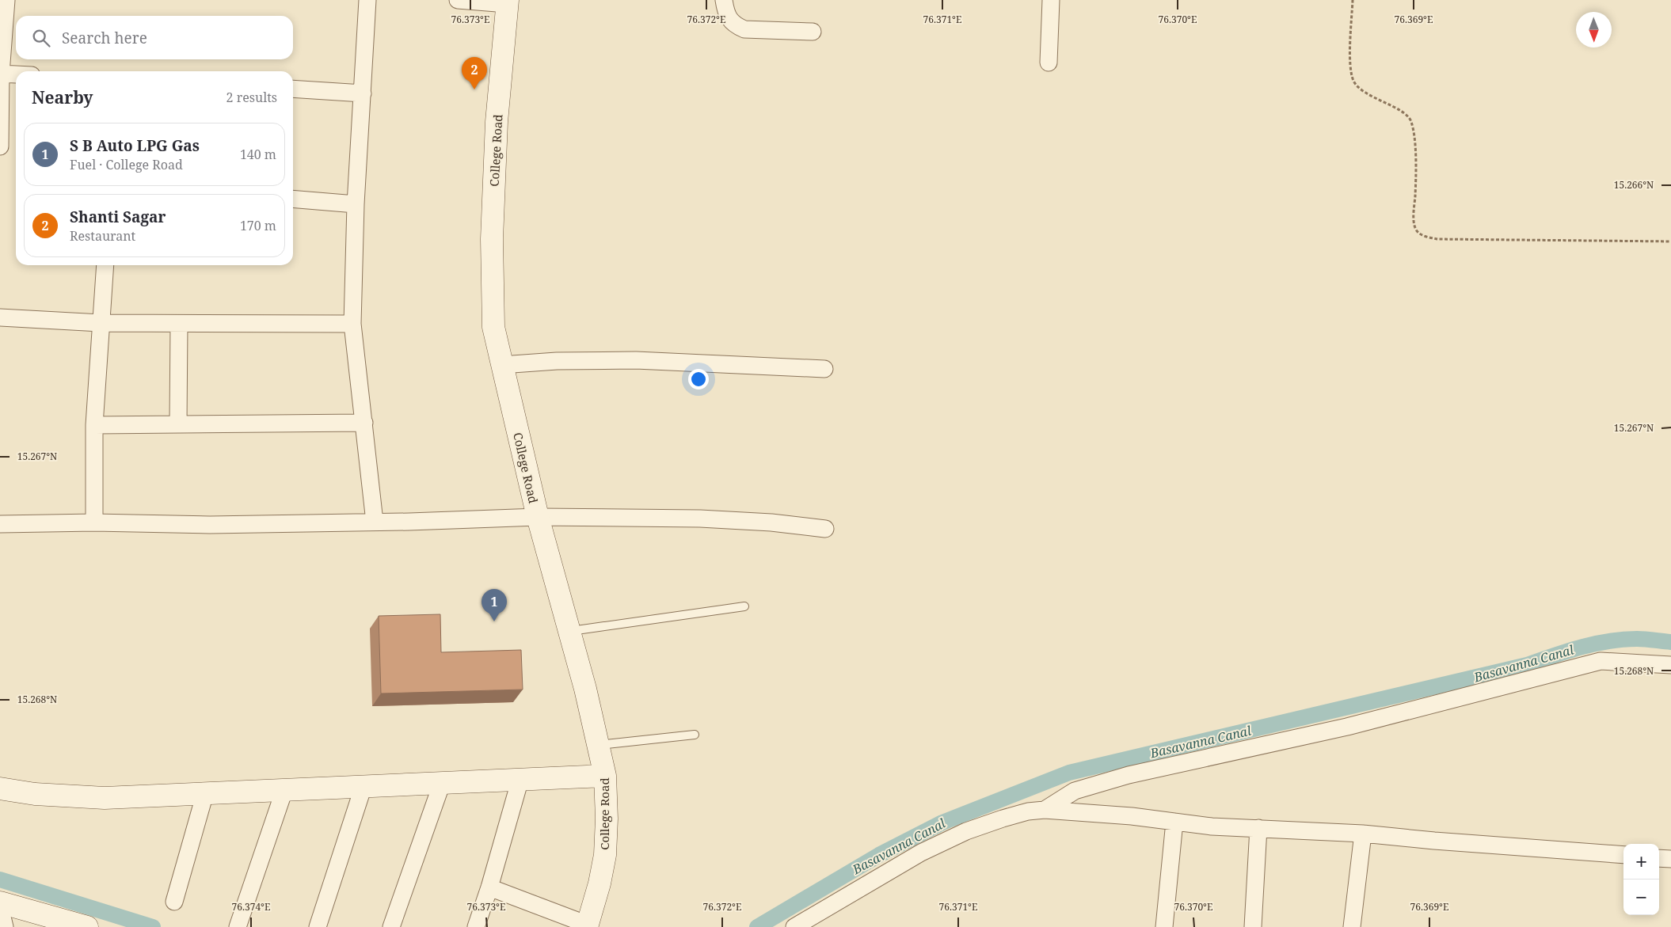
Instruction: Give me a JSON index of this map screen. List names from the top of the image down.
{
  "streets": {
    "main road": ["College Road"]
  },
  "water": ["Basavanna Canal"],
  "north": "bottom",
  "page": {
    "search": "Search here",
    "pins": ["2", "1"],
    "heading": ["Nearby", "2 results"],
    "list": [
      {
        "mark": "1",
        "name": "S B Auto LPG Gas",
        "note": "Fuel · College Road",
        "value": "140 m"
      },
      {
        "mark": "2",
        "name": "Shanti Sagar",
        "note": "Restaurant",
        "value": "170 m"
      }
    ],
    "map_buttons": ["+", "−"]
  },
  "coordinates": [
    "76.373°E",
    "76.372°E",
    "76.371°E",
    "76.370°E",
    "76.369°E",
    "15.266°N",
    "15.267°N",
    "15.268°N",
    "76.374°E"
  ]
}
